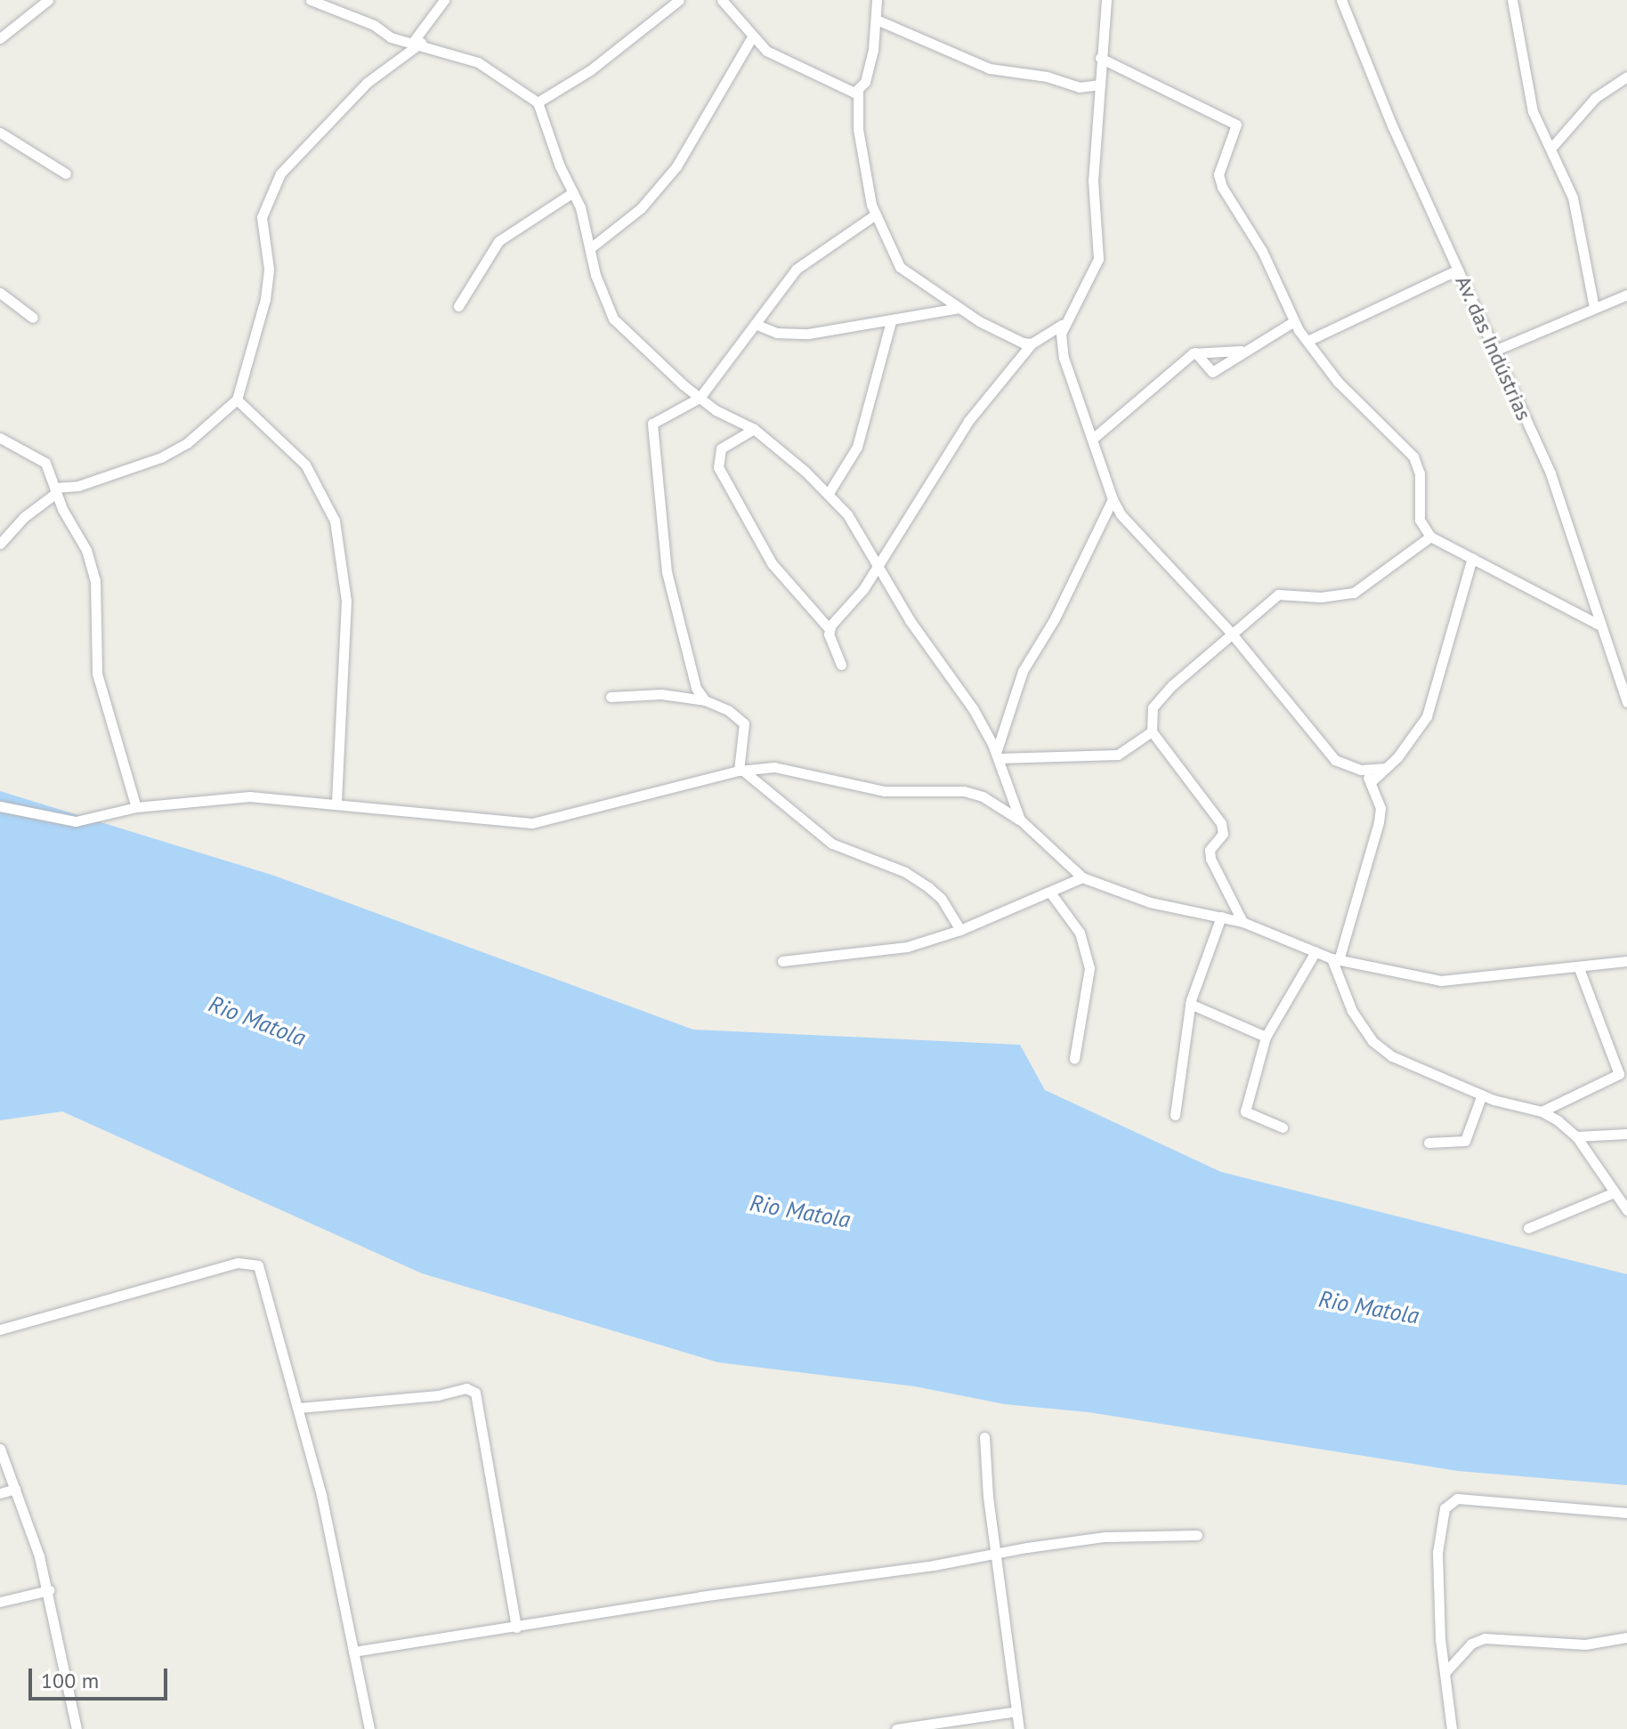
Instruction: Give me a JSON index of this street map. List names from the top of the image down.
{
  "streets": {
    "street": ["Av. das Indústrias"]
  },
  "water": ["Rio Matola"],
  "scale_bar": "100 m"
}
